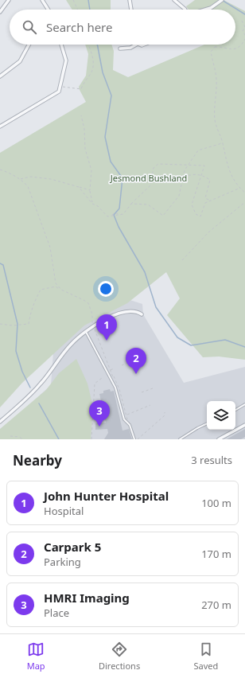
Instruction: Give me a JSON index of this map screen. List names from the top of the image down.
{
  "parks": ["Jesmond Bushland"],
  "page": {
    "search": "Search here",
    "pins": ["1", "2", "3"],
    "heading": ["Nearby", "3 results"],
    "list": [
      {
        "mark": "1",
        "name": "John Hunter Hospital",
        "note": "Hospital",
        "value": "100 m"
      },
      {
        "mark": "2",
        "name": "Carpark 5",
        "note": "Parking",
        "value": "170 m"
      },
      {
        "mark": "3",
        "name": "HMRI Imaging",
        "note": "Place",
        "value": "270 m"
      }
    ],
    "nav": ["Map", "Directions", "Saved"]
  }
}
